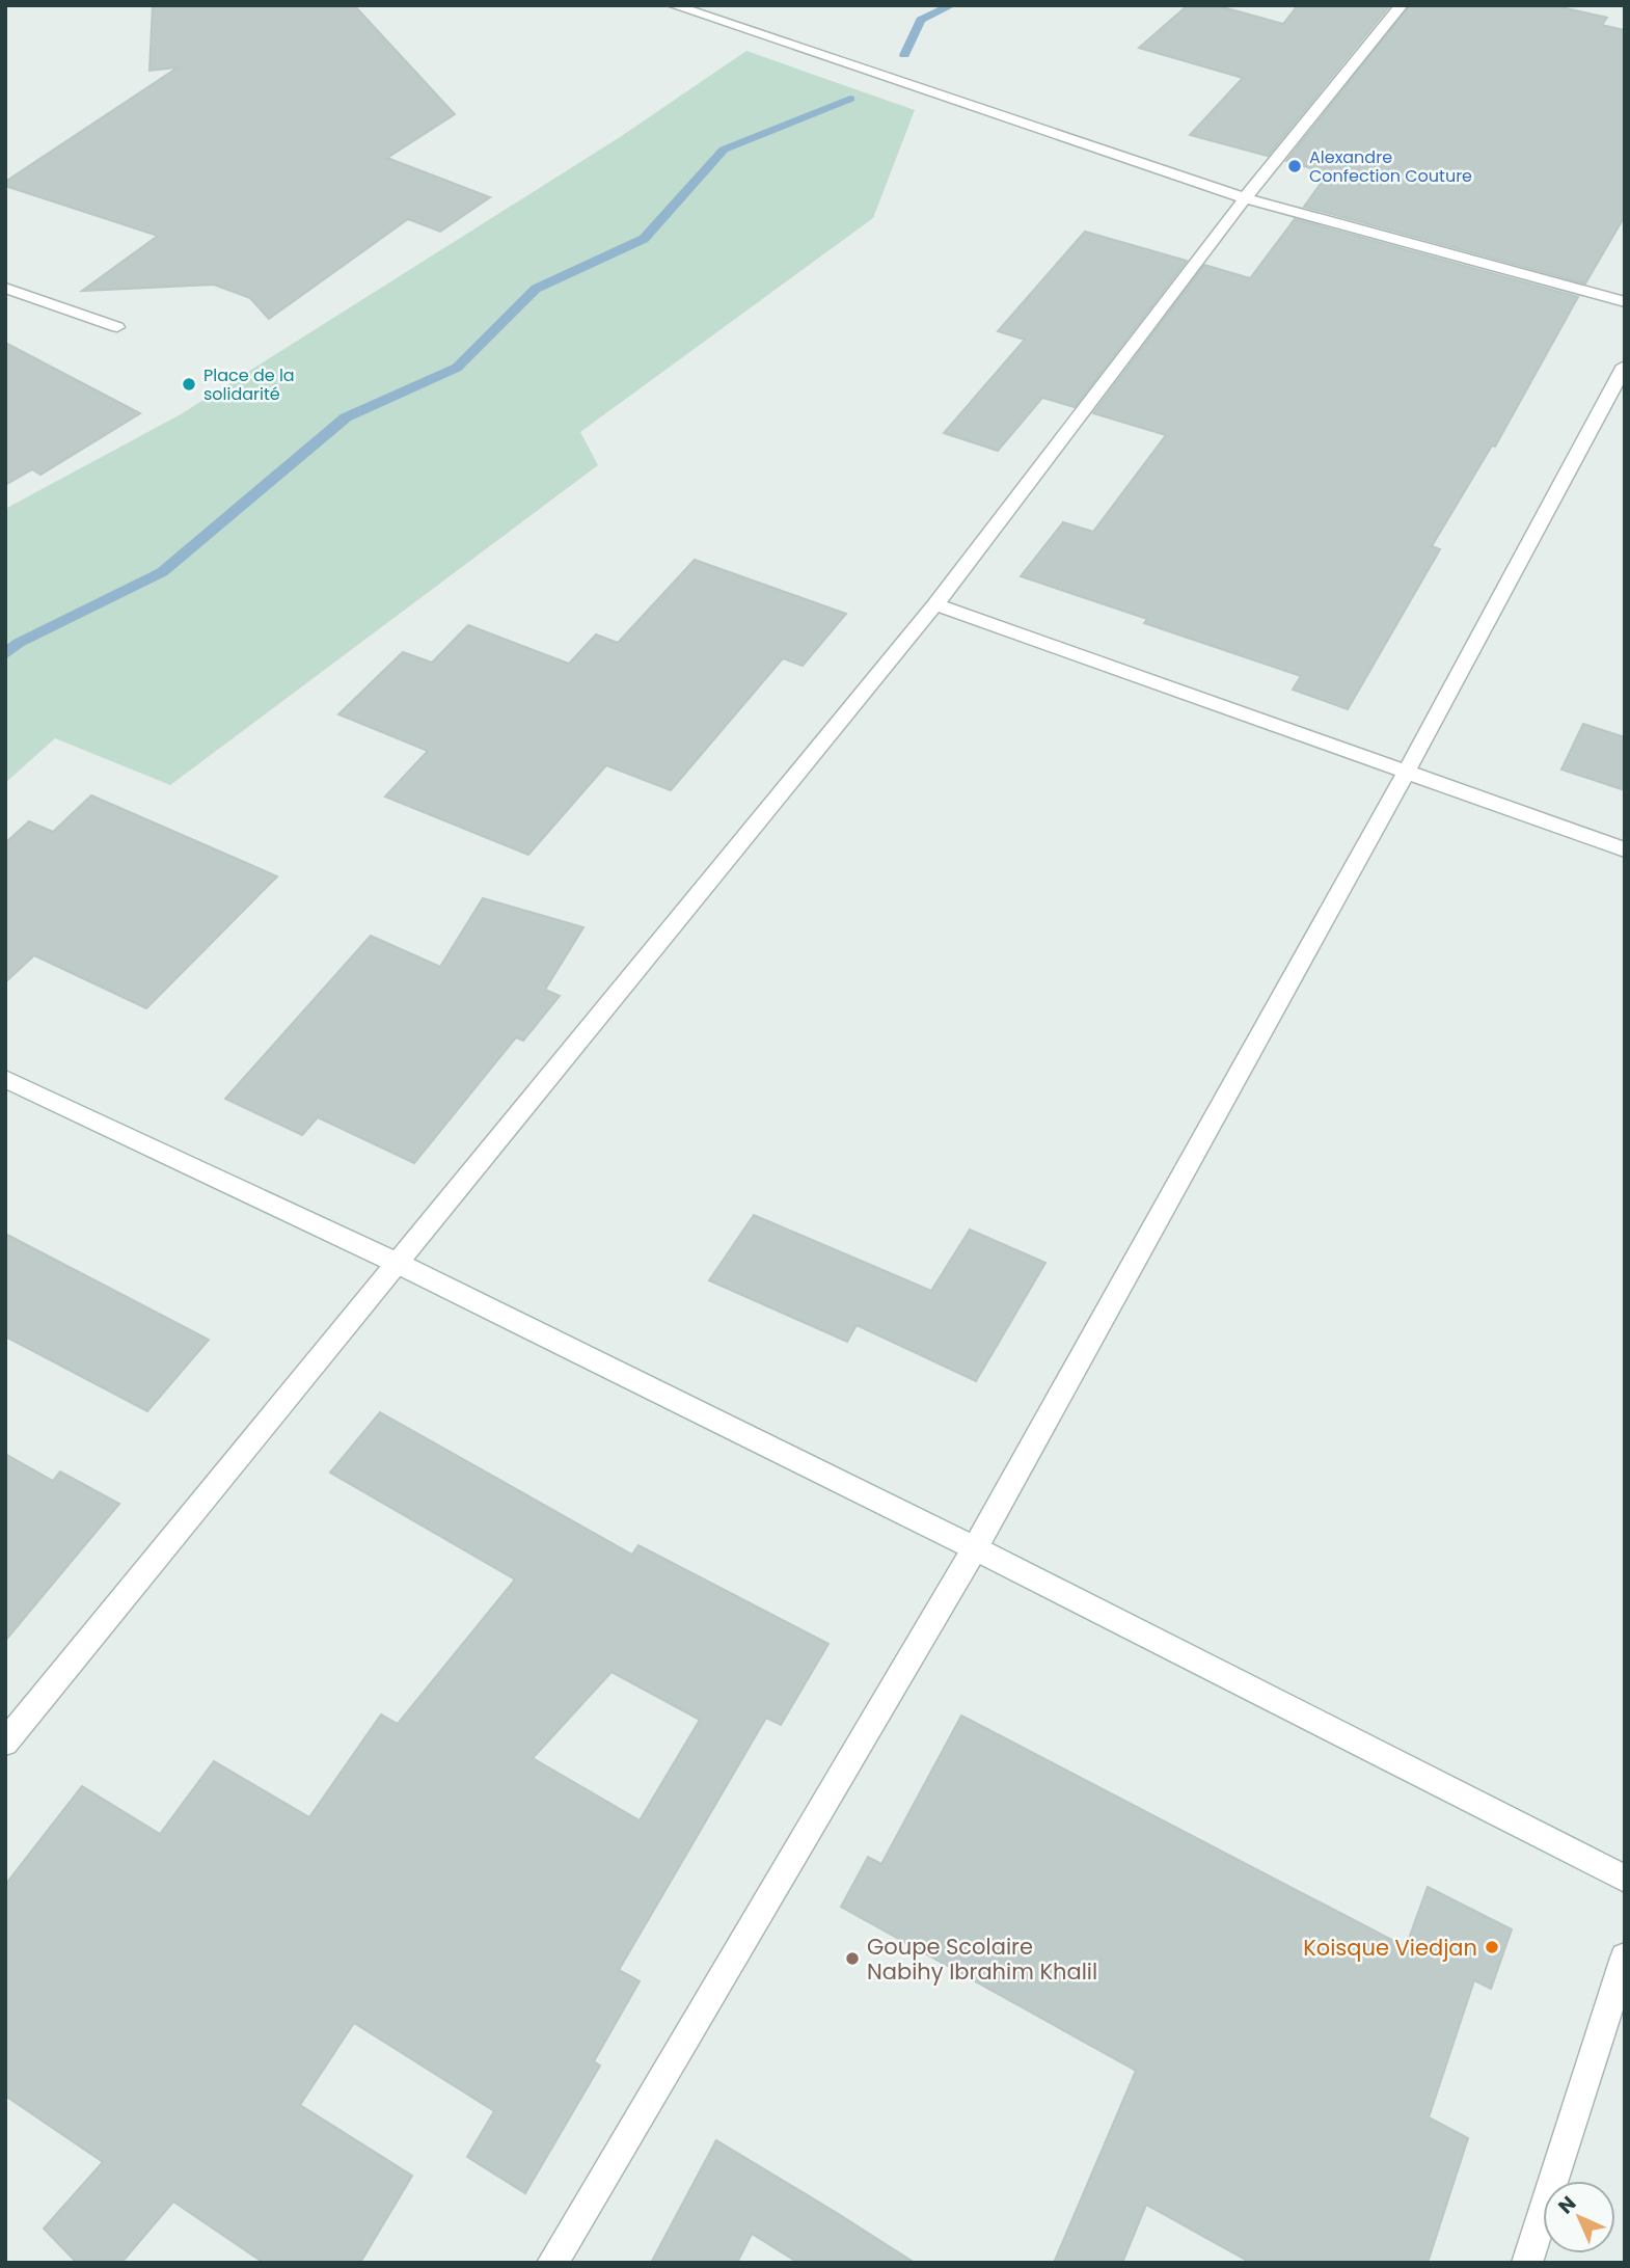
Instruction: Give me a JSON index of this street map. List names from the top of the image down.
{
  "places": [
    "Alexandre Confection Couture",
    "Place de la solidarité",
    "Koisque Viedjan",
    "Goupe Scolaire Nabihy Ibrahim Khalil"
  ],
  "north": "top left"
}
